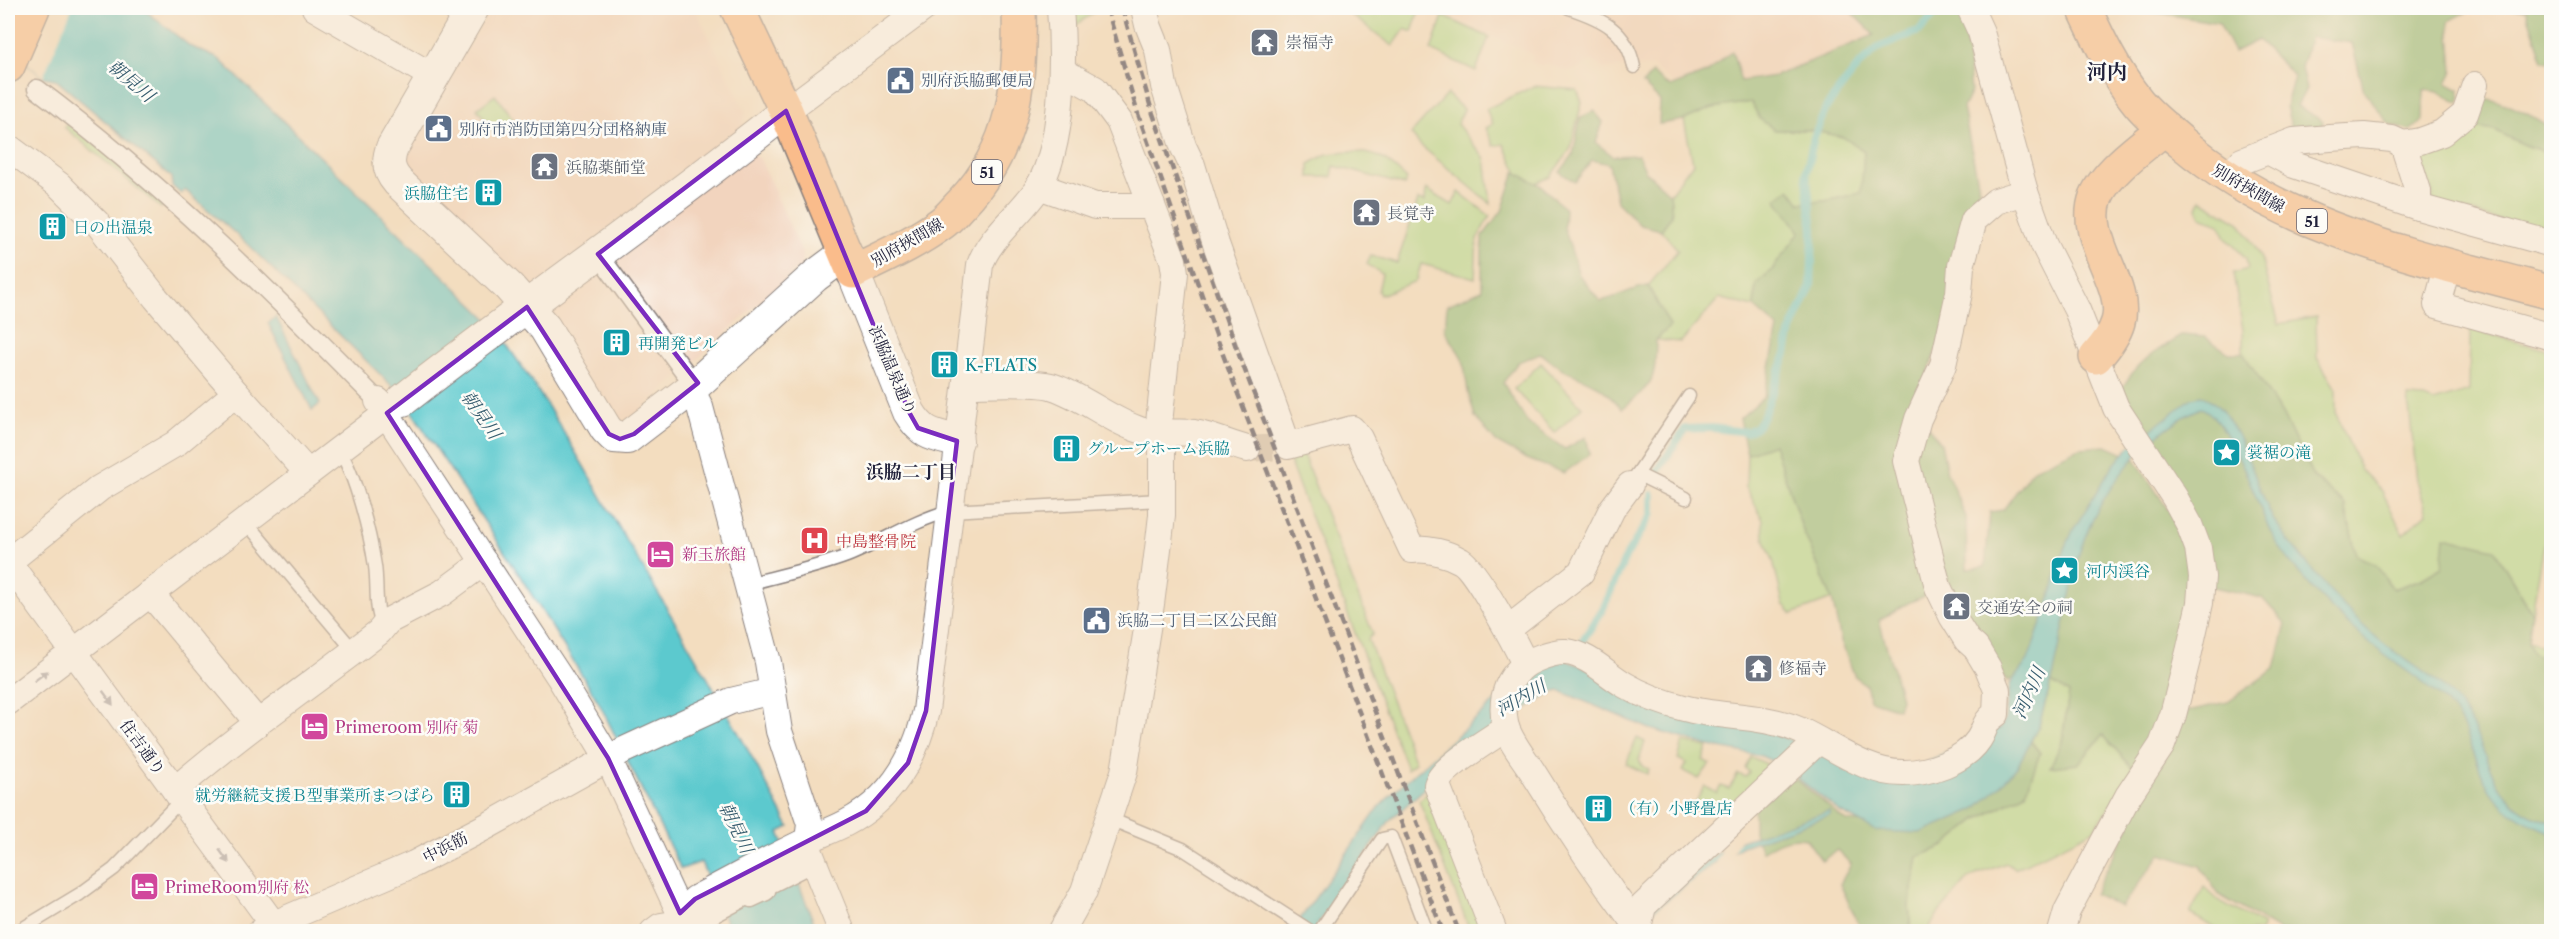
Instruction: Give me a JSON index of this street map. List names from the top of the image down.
{
  "streets": {
    "main road": ["51", "別府挾間線"],
    "street": ["浜脇温泉通り", "住吉通り", "中浜筋"]
  },
  "crossings": [
    ["別府挾間線", "浜脇温泉通り"],
    ["住吉通り", "中浜筋"]
  ],
  "districts": ["河内", "浜脇二丁目"],
  "water": ["朝見川", "河内川"],
  "places": {
    "temple": [
      "崇福寺",
      "浜脇薬師堂",
      "長覚寺",
      "交通安全の祠",
      "修福寺"
    ],
    "public building": ["別府浜脇郵便局", "別府市消防団第四分団格納庫", "浜脇二丁目二区公民館"],
    "building": [
      "浜脇住宅",
      "日の出温泉",
      "再開発ビル",
      "K-FLATS",
      "グループホーム浜脇",
      "就労継続支援Ｂ型事業所まつばら",
      "（有）小野畳店"
    ],
    "place": ["裳裾の滝", "河内渓谷"],
    "hospital": ["中島整骨院"],
    "hotel": ["新玉旅館", "Primeroom 別府 菊", "PrimeRoom別府 松"]
  }
}
